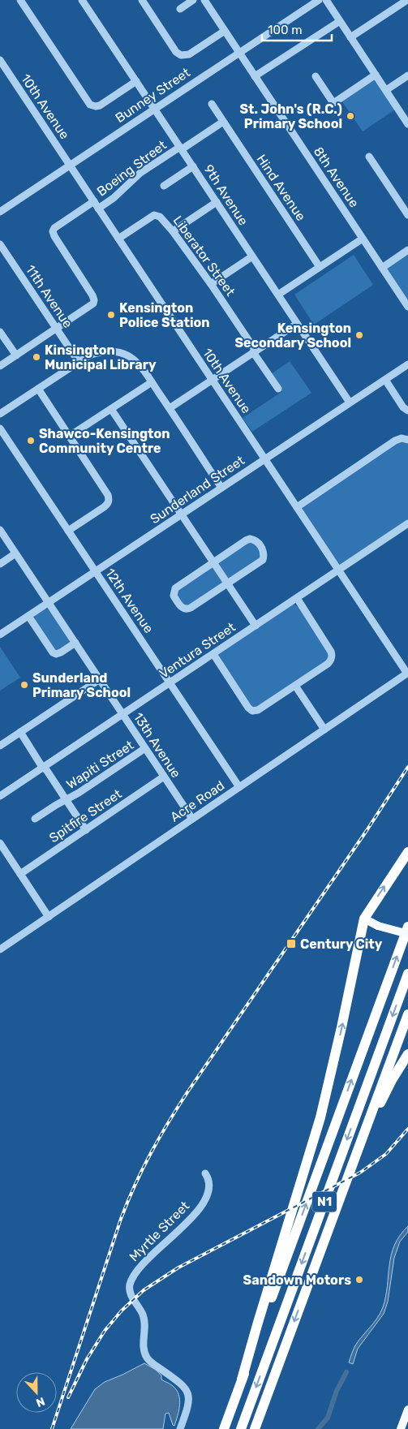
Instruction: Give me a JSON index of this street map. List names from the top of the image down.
{
  "streets": {
    "highway": ["N1"],
    "street": [
      "Bunney Street",
      "10th Avenue",
      "Boeing Street",
      "8th Avenue",
      "Hind Avenue",
      "9th Avenue",
      "Liberator Street",
      "11th Avenue",
      "Sunderland Street",
      "12th Avenue",
      "Ventura Street",
      "13th Avenue",
      "Wapiti Street",
      "Acre Road",
      "Spitfire Street",
      "Myrtle Street"
    ]
  },
  "crossings": [
    ["Bunney Street", "10th Avenue"],
    ["Bunney Street", "8th Avenue"],
    ["Bunney Street", "9th Avenue"],
    ["10th Avenue", "Boeing Street"],
    ["10th Avenue", "Liberator Street"],
    ["10th Avenue", "Sunderland Street"],
    ["10th Avenue", "Ventura Street"],
    ["10th Avenue", "Acre Road"],
    ["Boeing Street", "9th Avenue"],
    ["9th Avenue", "Sunderland Street"],
    ["Sunderland Street", "12th Avenue"],
    ["Sunderland Street", "13th Avenue"],
    ["12th Avenue", "Ventura Street"],
    ["12th Avenue", "Acre Road"],
    ["Ventura Street", "13th Avenue"],
    ["13th Avenue", "Wapiti Street"],
    ["13th Avenue", "Acre Road"],
    ["13th Avenue", "Spitfire Street"]
  ],
  "places": {
    "other": [
      "St. John's (R.C.) Primary School",
      "Kensington Police Station",
      "Kensington Secondary School",
      "Kinsington Municipal Library",
      "Shawco-Kensington Community Centre",
      "Sunderland Primary School",
      "Sandown Motors"
    ],
    "transit": ["Century City"]
  },
  "scale_bar": "100 m",
  "north": "bottom"
}
